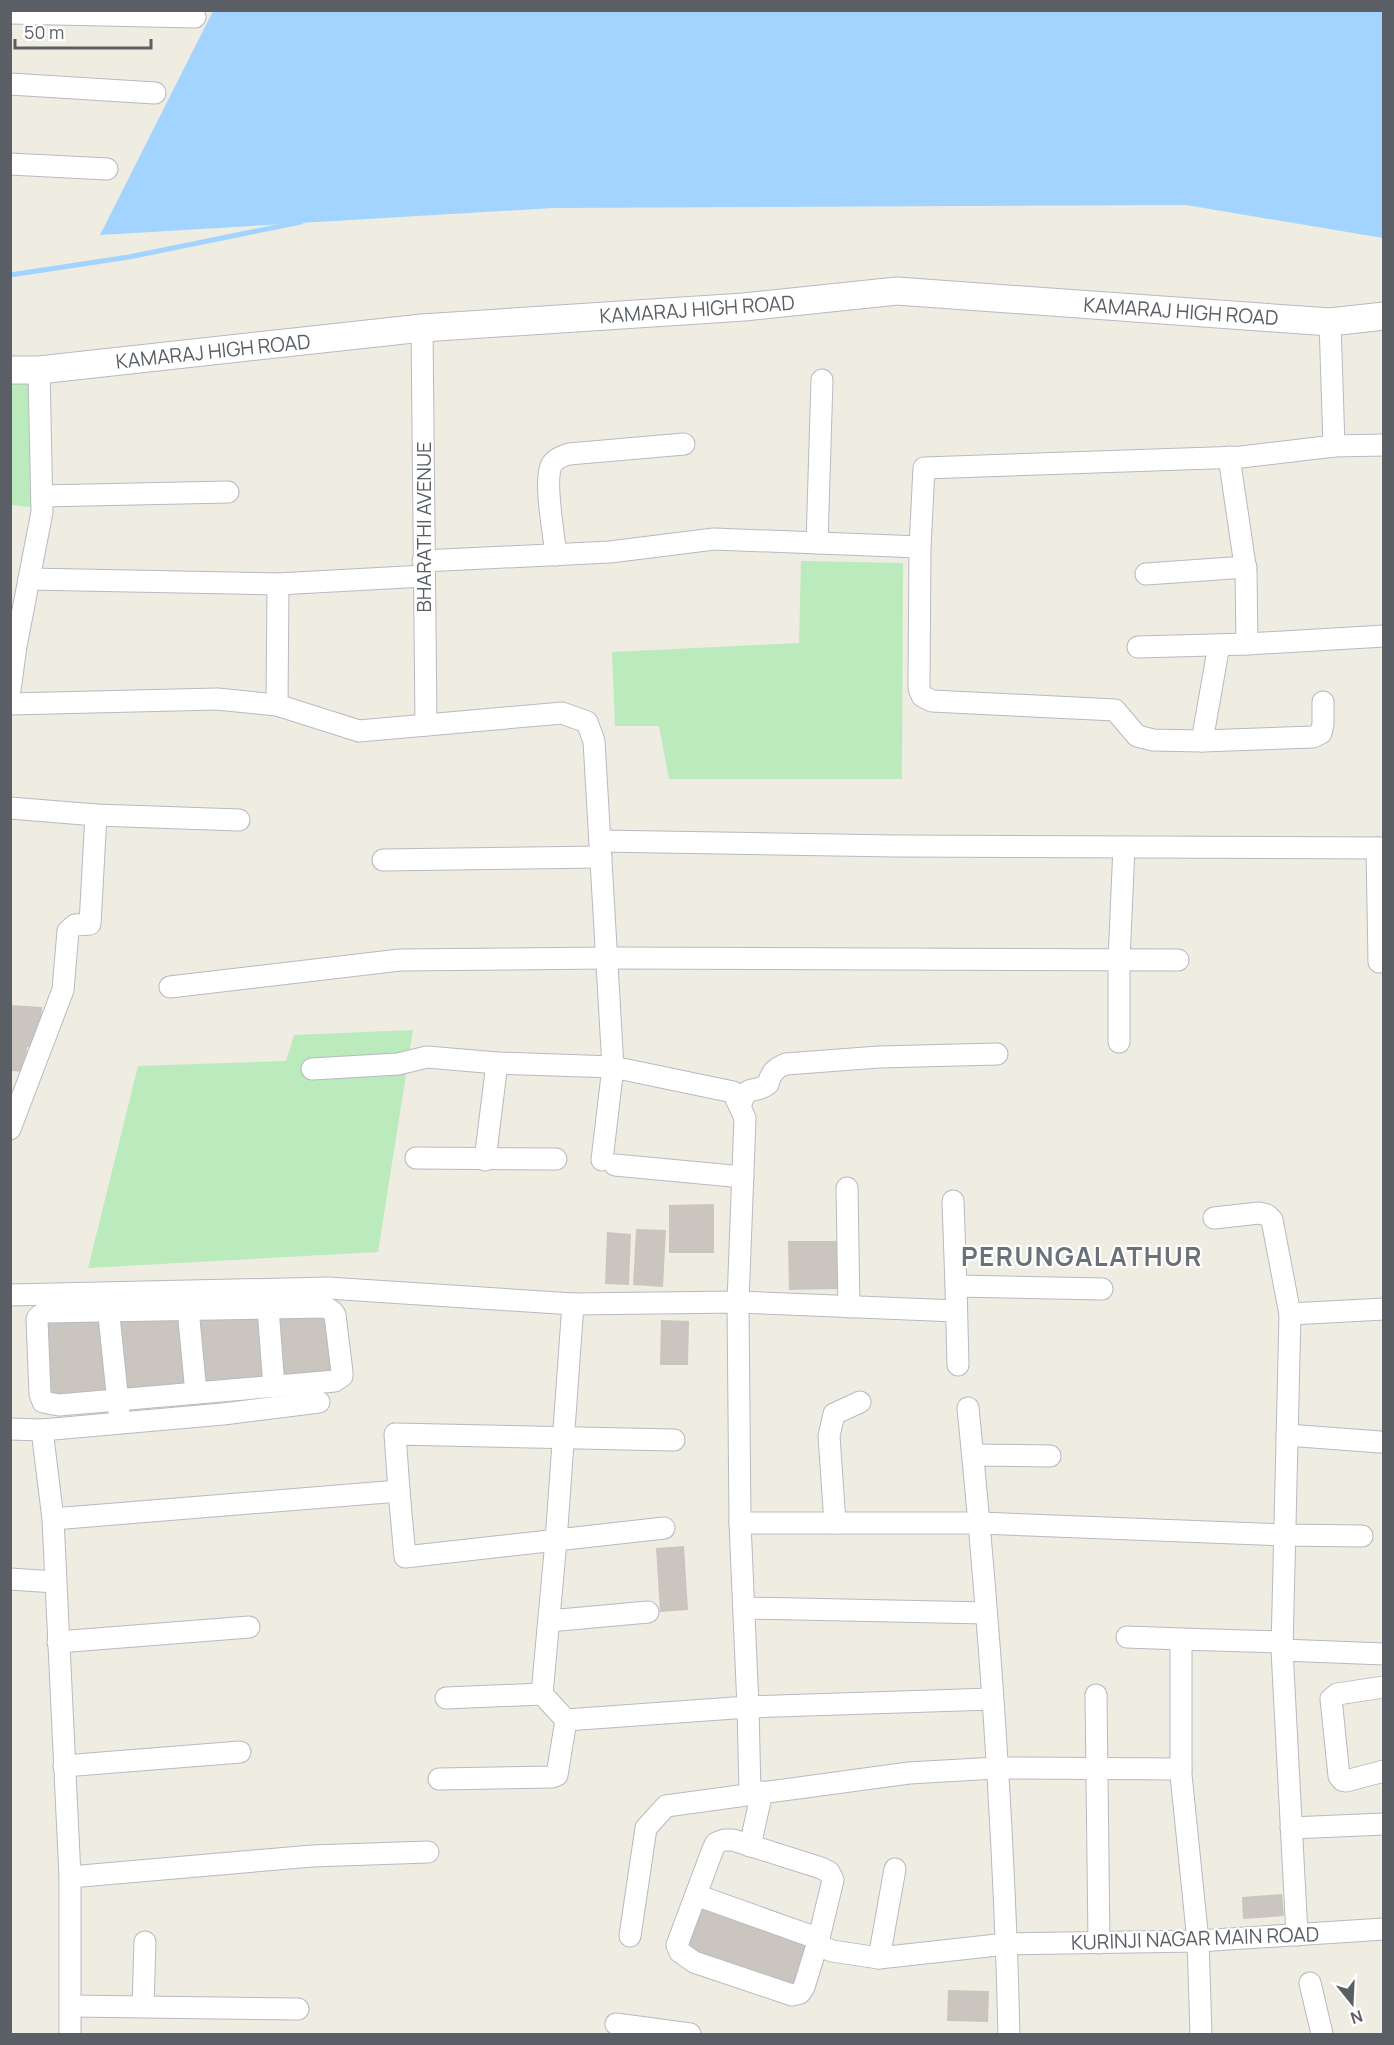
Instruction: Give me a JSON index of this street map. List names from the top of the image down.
{
  "streets": {
    "street": ["KAMARAJ HIGH ROAD", "BHARATHI AVENUE", "KURINJI NAGAR MAIN ROAD"]
  },
  "crossings": [
    ["KAMARAJ HIGH ROAD", "BHARATHI AVENUE"]
  ],
  "districts": ["PERUNGALATHUR"],
  "scale_bar": "50 m",
  "north": "bottom"
}
